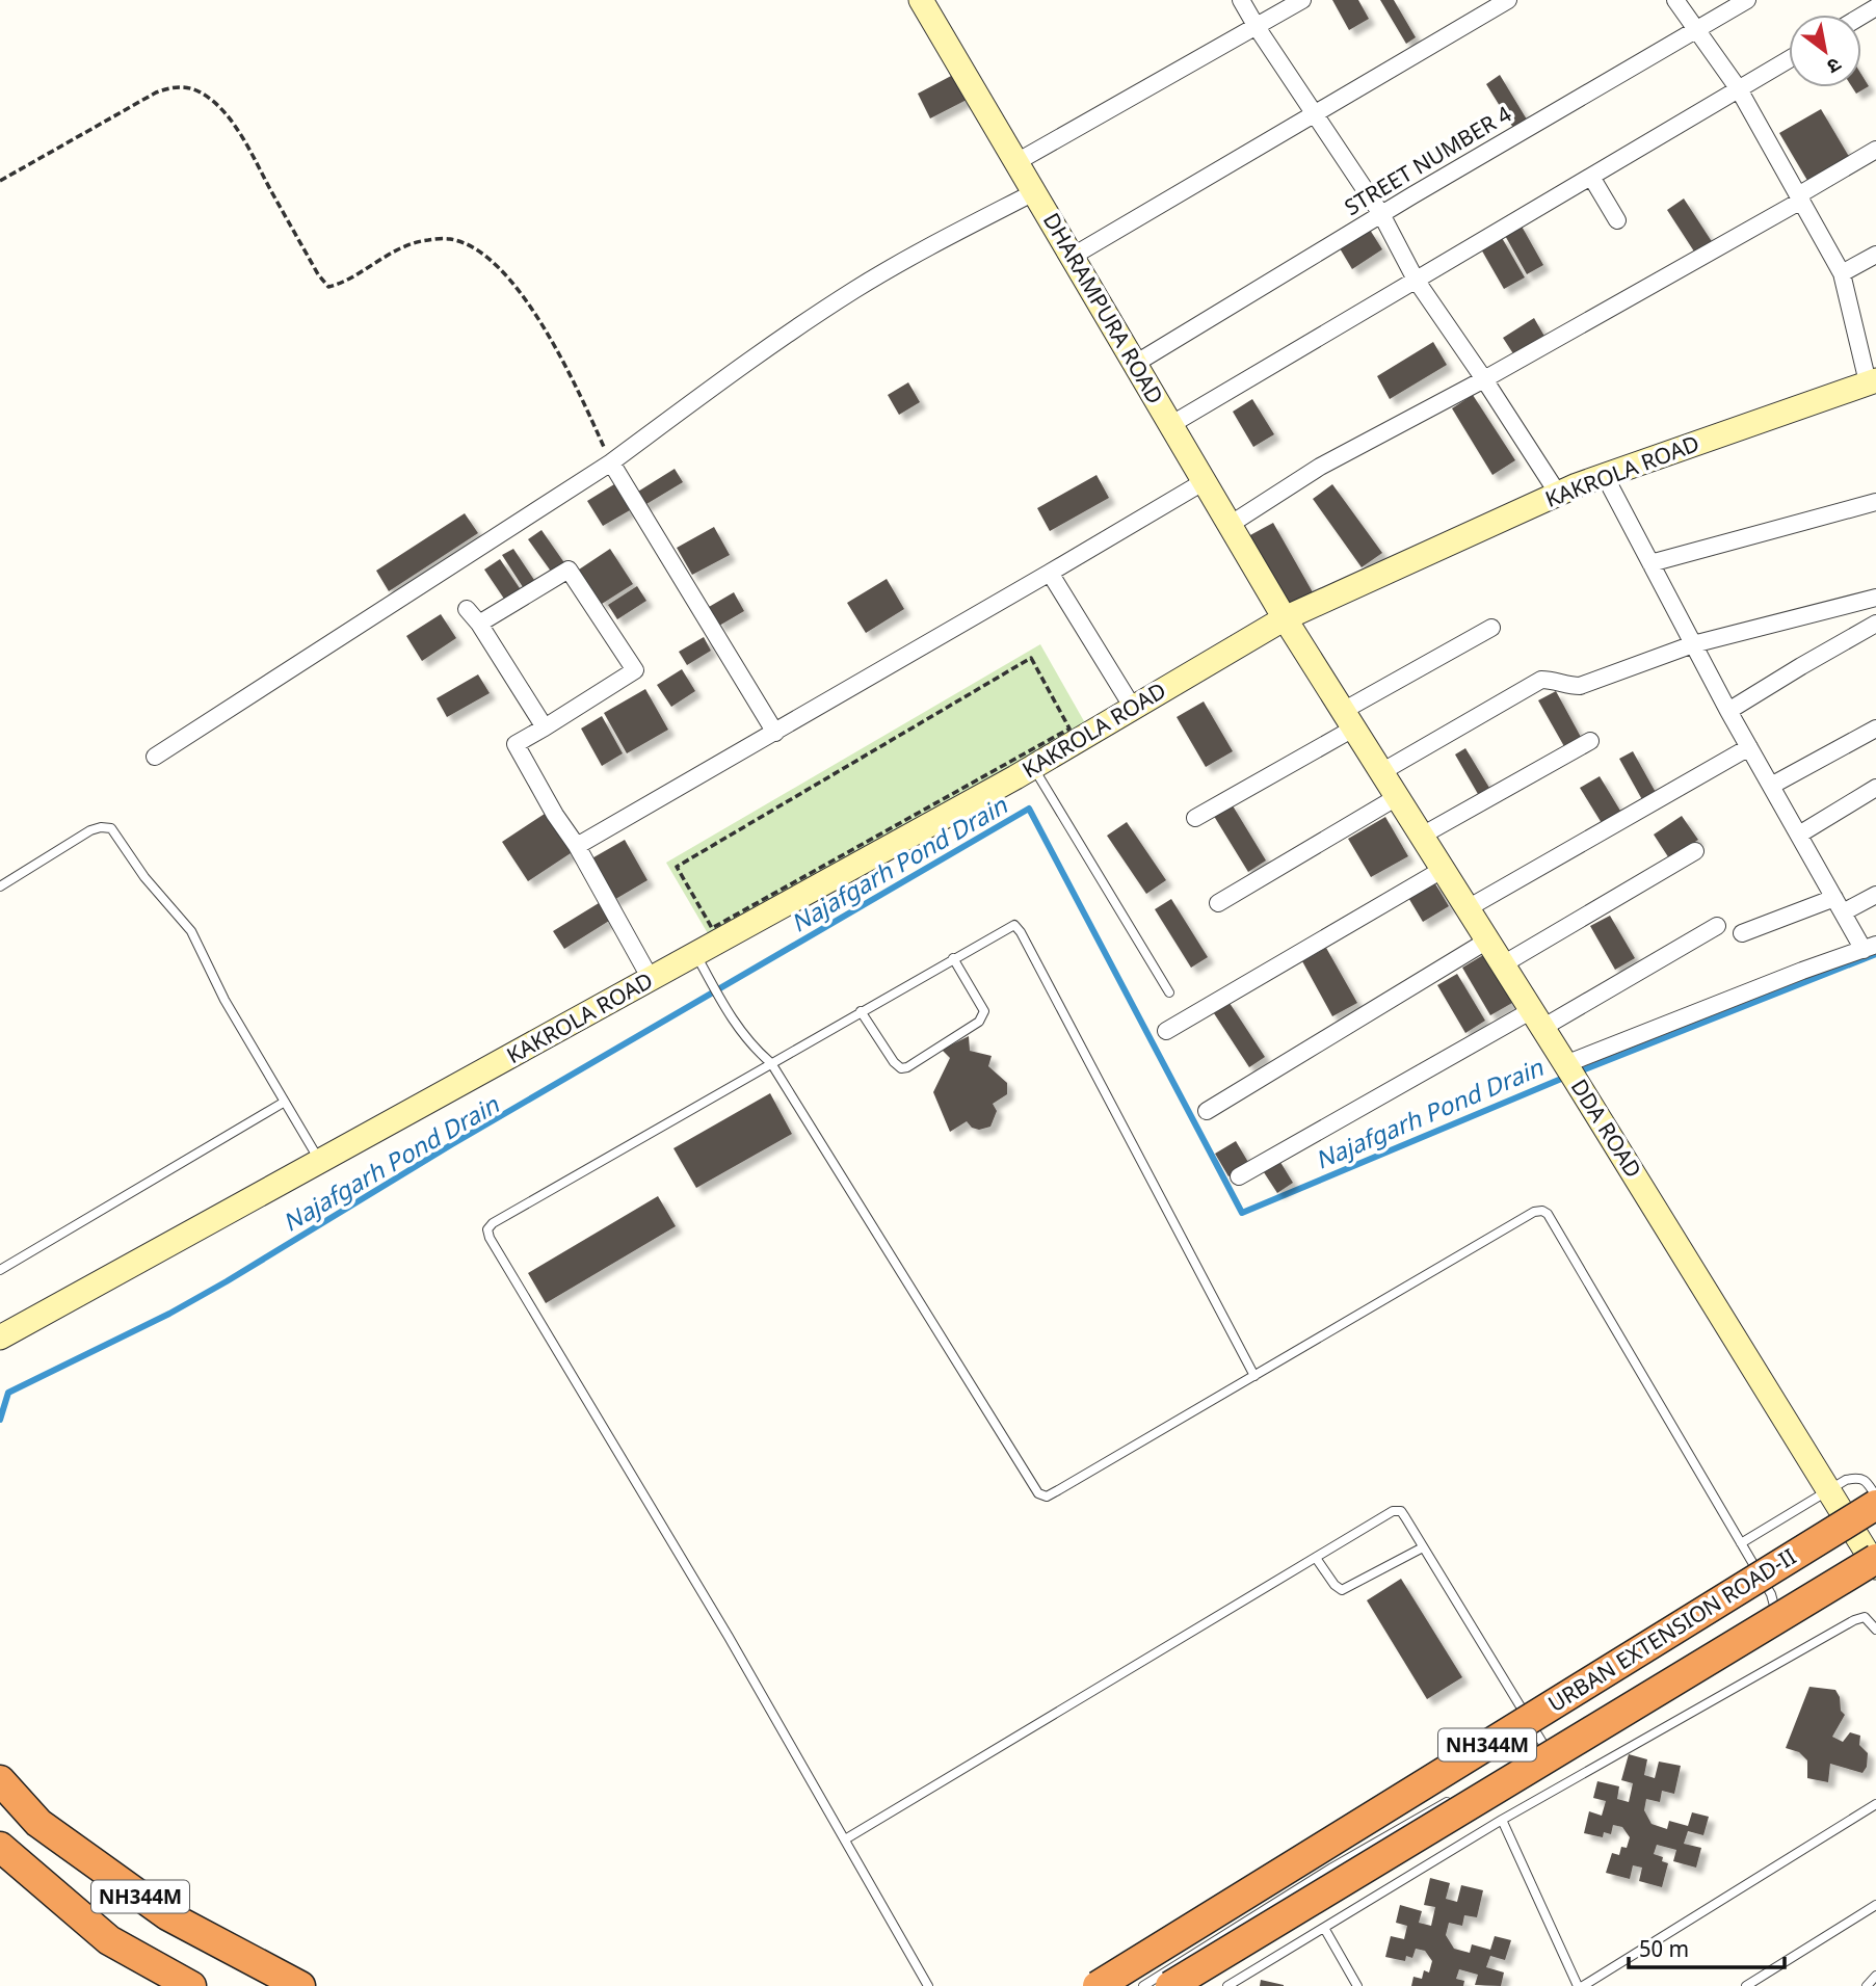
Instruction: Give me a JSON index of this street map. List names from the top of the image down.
{
  "streets": {
    "highway": ["URBAN EXTENSION ROAD-II", "NH344M"],
    "street": [
      "STREET NUMBER 4",
      "DHARAMPURA ROAD",
      "KAKROLA ROAD",
      "DDA ROAD"
    ]
  },
  "crossings": [
    ["STREET NUMBER 4", "DHARAMPURA ROAD"],
    ["DHARAMPURA ROAD", "KAKROLA ROAD"],
    ["DHARAMPURA ROAD", "DDA ROAD"],
    ["KAKROLA ROAD", "DDA ROAD"]
  ],
  "water": ["Najafgarh Pond Drain"],
  "scale_bar": "50 m",
  "north": "bottom right"
}
